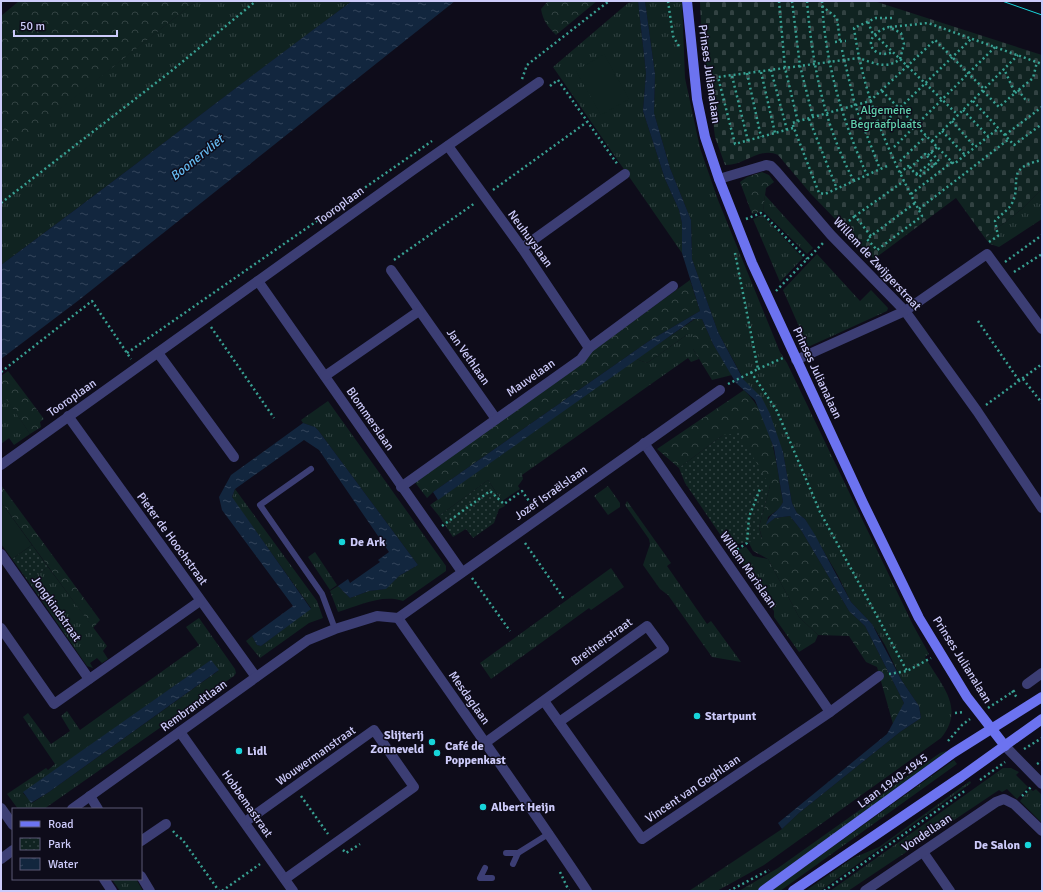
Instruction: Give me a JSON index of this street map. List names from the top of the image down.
{
  "streets": {
    "street": [
      "Prinses Julianalaan",
      "Tooroplaan",
      "Neuhuyslaan",
      "Willem de Zwijgerstraat",
      "Jan Vethlaan",
      "Mauvelaan",
      "Blommerslaan",
      "Jozef Israëlslaan",
      "Pieter de Hoochstraat",
      "Willem Marislaan",
      "Jongkindstraat",
      "Breitnerstraat",
      "Mesdaglaan",
      "Rembrandtlaan",
      "Wouwermanstraat",
      "Laan 1940-1945",
      "Vincent van Goghlaan",
      "Hobbemastraat",
      "Vondellaan"
    ]
  },
  "crossings": [
    ["Prinses Julianalaan", "Willem de Zwijgerstraat"],
    ["Prinses Julianalaan", "Laan 1940-1945"],
    ["Tooroplaan", "Neuhuyslaan"],
    ["Tooroplaan", "Blommerslaan"],
    ["Tooroplaan", "Pieter de Hoochstraat"],
    ["Neuhuyslaan", "Mauvelaan"],
    ["Jan Vethlaan", "Mauvelaan"],
    ["Mauvelaan", "Blommerslaan"],
    ["Blommerslaan", "Jozef Israëlslaan"],
    ["Jozef Israëlslaan", "Willem Marislaan"],
    ["Jozef Israëlslaan", "Mesdaglaan"],
    ["Jozef Israëlslaan", "Rembrandtlaan"],
    ["Pieter de Hoochstraat", "Rembrandtlaan"],
    ["Willem Marislaan", "Vincent van Goghlaan"],
    ["Breitnerstraat", "Mesdaglaan"],
    ["Breitnerstraat", "Vincent van Goghlaan"],
    ["Mesdaglaan", "Rembrandtlaan"],
    ["Rembrandtlaan", "Hobbemastraat"],
    ["Wouwermanstraat", "Hobbemastraat"]
  ],
  "water": ["Boonervliet"],
  "parks": ["Algemene Begraafplaats"],
  "places": [
    "De Ark",
    "Startpunt",
    "Slijterij Zonneveld",
    "Lidl",
    "Café de Poppenkast",
    "Albert Heijn",
    "De Salon"
  ],
  "legend": ["Road", "Park", "Water"],
  "scale_bar": "50 m"
}
